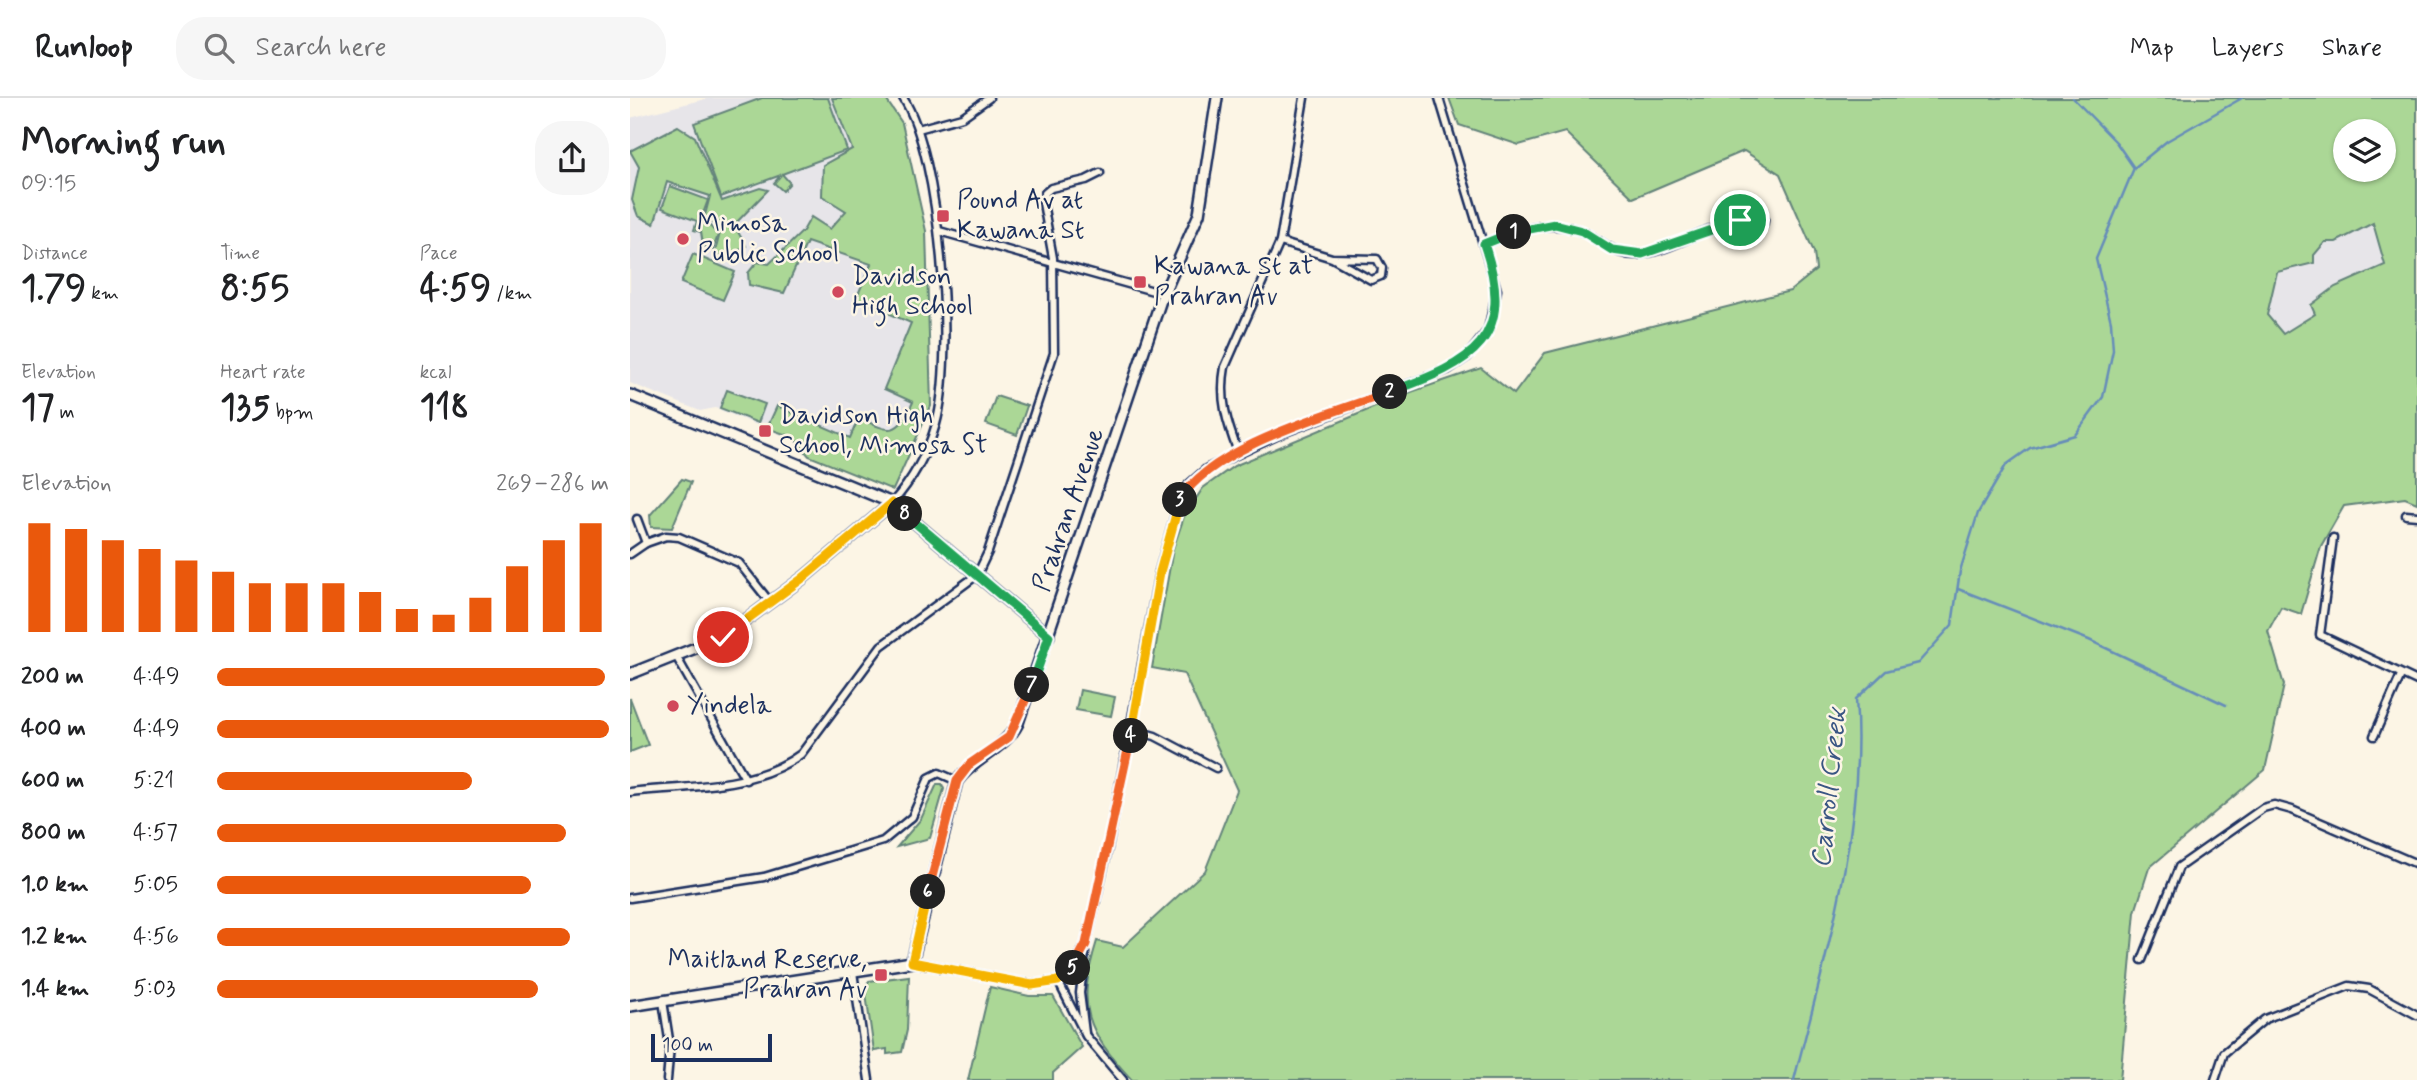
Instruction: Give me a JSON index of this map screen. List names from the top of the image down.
{
  "streets": {
    "street": ["Prahran Avenue"]
  },
  "water": ["Carroll Creek"],
  "places": {
    "transit": [
      "Pound Av at Kawana St",
      "Kawana St at Prahran Av",
      "Davidson High School, Mimosa St",
      "Maitland Reserve, Prahran Av"
    ],
    "other": ["Mimosa Public School", "Davidson High School", "Yindela"]
  },
  "scale_bar": "100 m",
  "page": {
    "header": "Runloop",
    "search": "Search here",
    "nav": ["Map", "Layers", "Share"],
    "heading": ["Morning run", "09:15"],
    "pins": [
      "1",
      "2",
      "3",
      "8",
      "7",
      "4",
      "6",
      "5"
    ],
    "stats": [
      ["Distance", "1.79 km"],
      ["Time", "8:55"],
      ["Pace", "4:59 /km"],
      ["Elevation", "17 m"],
      ["Heart rate", "135 bpm"],
      ["kcal", "118"]
    ],
    "chart": ["Elevation", "269–286 m"],
    "list": [
      {
        "name": "200 m",
        "note": "4:49"
      },
      {
        "name": "400 m",
        "note": "4:49"
      },
      {
        "name": "600 m",
        "note": "5:21"
      },
      {
        "name": "800 m",
        "note": "4:57"
      },
      {
        "name": "1.0 km",
        "note": "5:05"
      },
      {
        "name": "1.2 km",
        "note": "4:56"
      },
      {
        "name": "1.4 km",
        "note": "5:03"
      }
    ],
    "scale": "100 m"
  }
}
